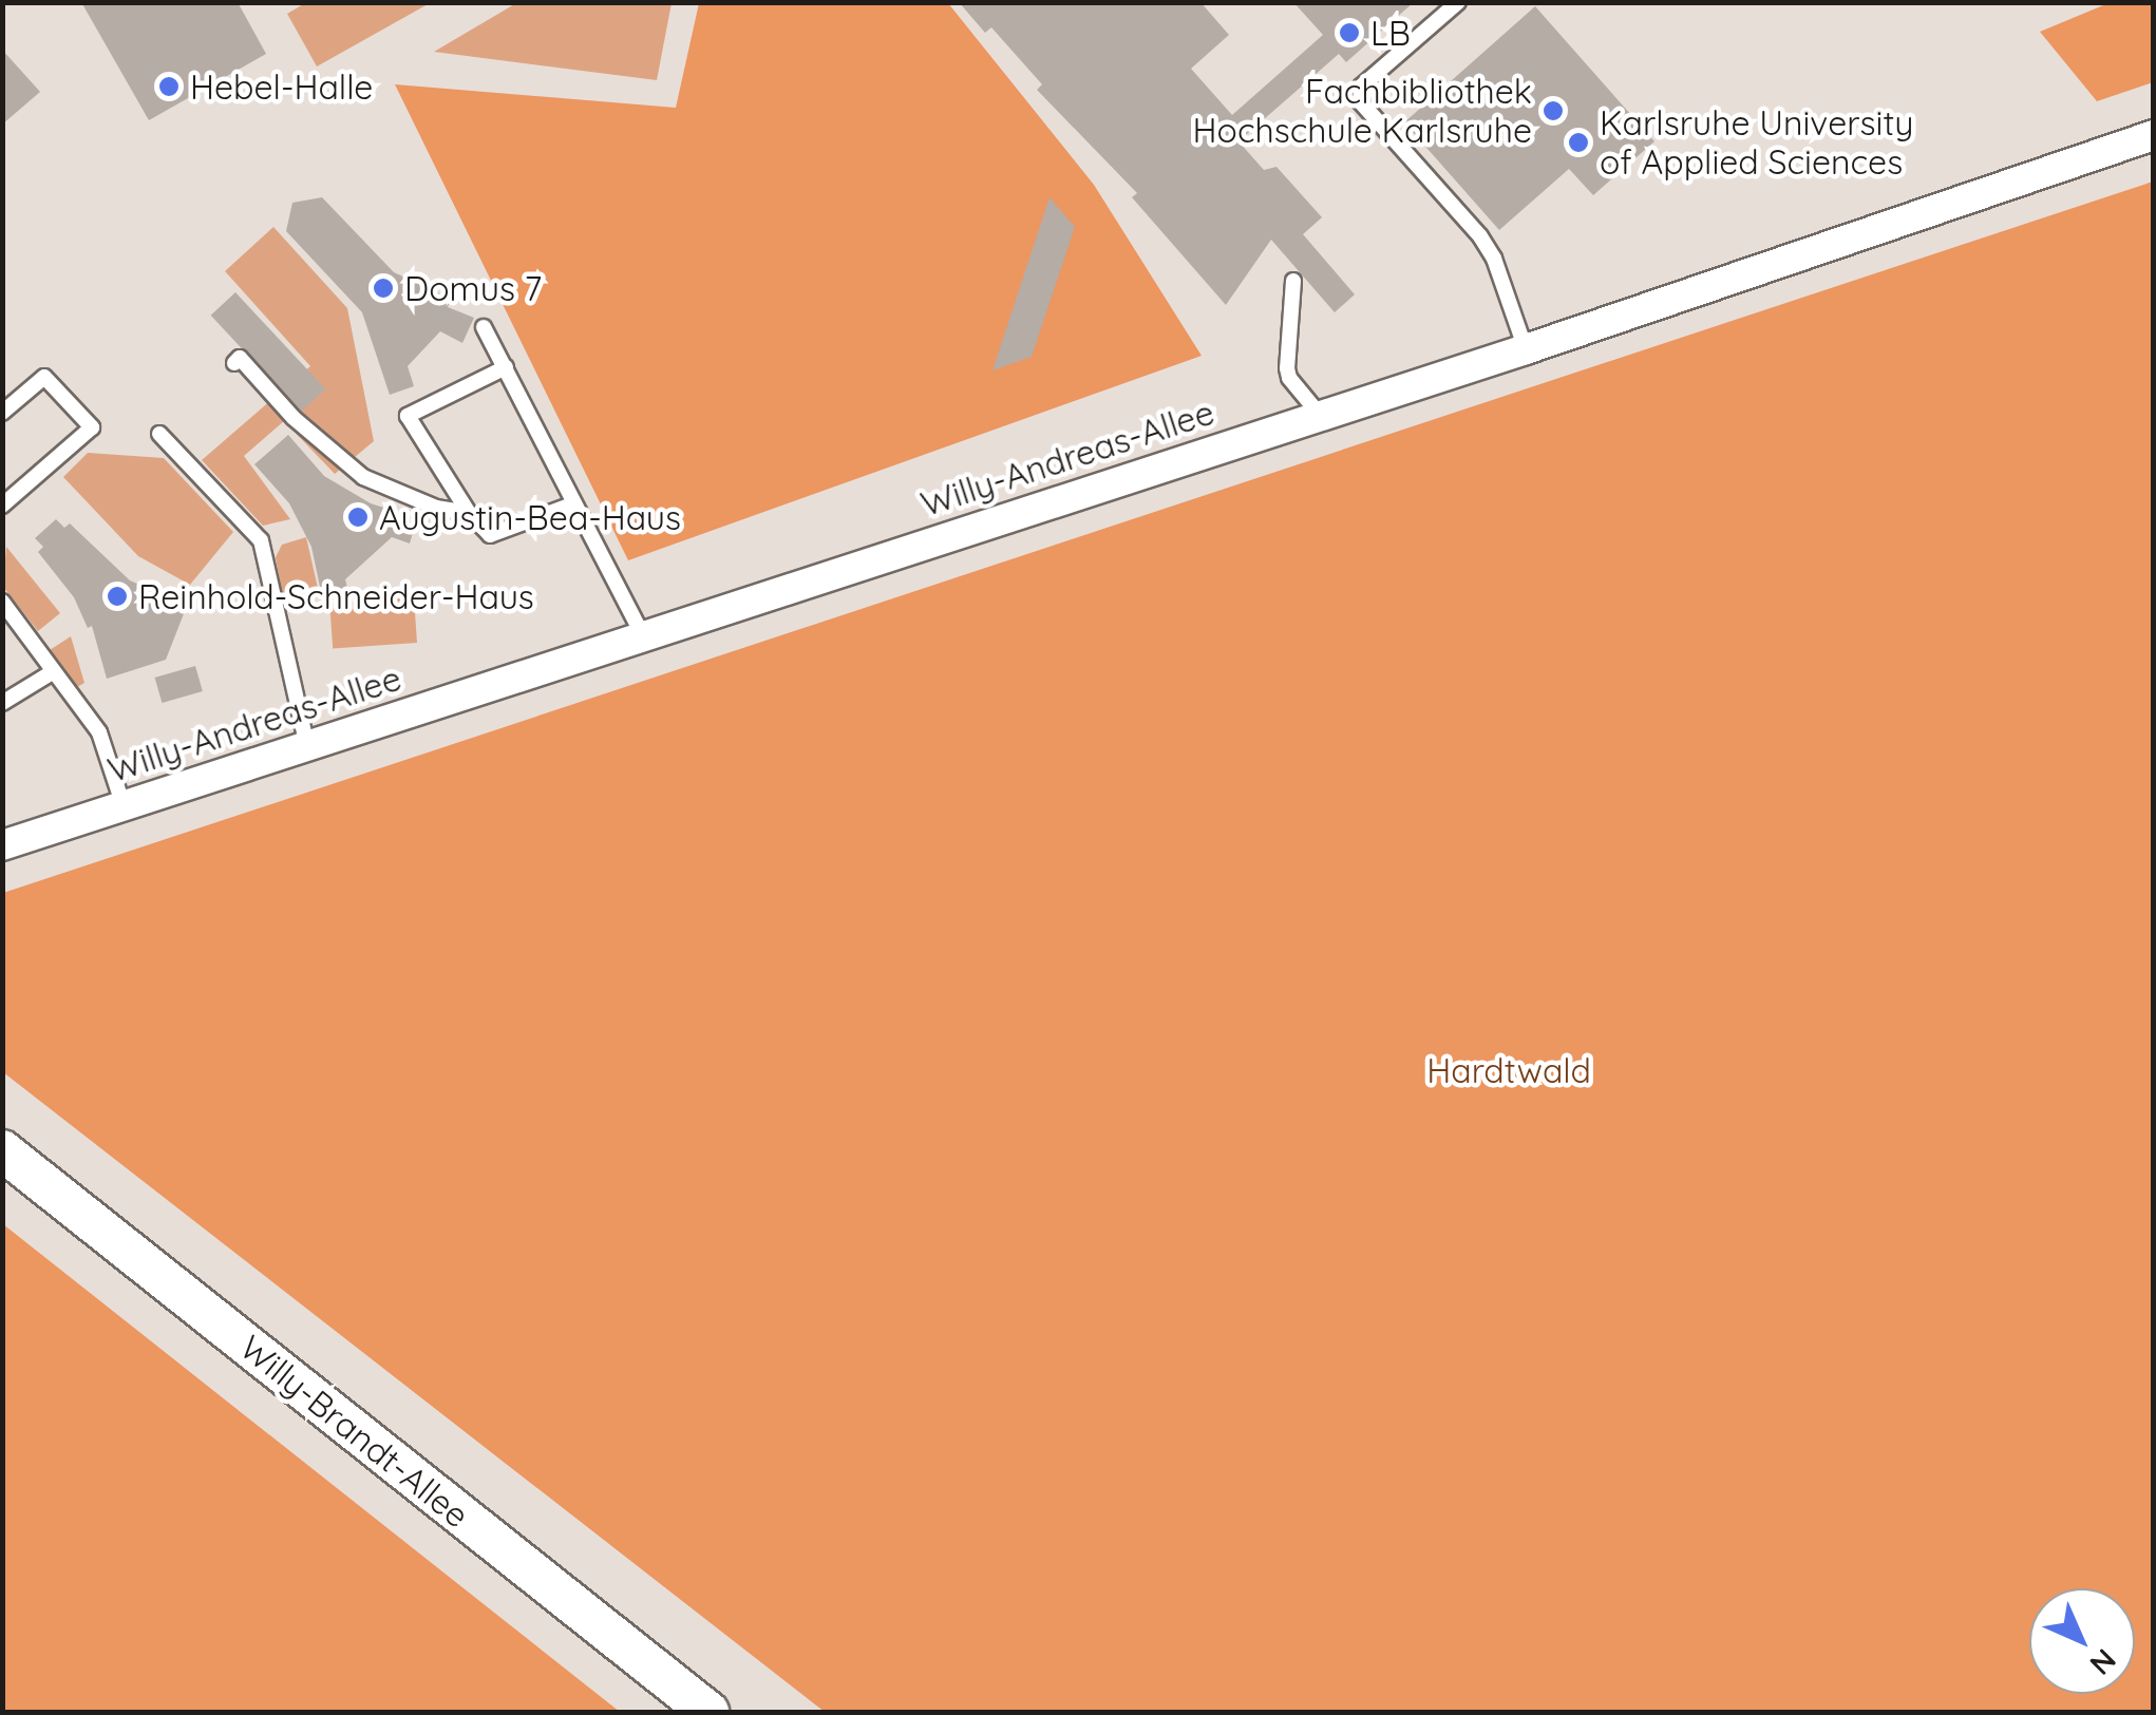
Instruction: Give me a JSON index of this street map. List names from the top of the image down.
{
  "streets": {
    "main road": ["Willy-Brandt-Allee"],
    "street": ["Willy-Andreas-Allee"]
  },
  "parks": ["Hardtwald"],
  "places": [
    "LB",
    "Hebel-Halle",
    "Fachbibliothek Hochschule Karlsruhe",
    "Karlsruhe University of Applied Sciences",
    "Domus 7",
    "Augustin-Bea-Haus",
    "Reinhold-Schneider-Haus"
  ],
  "north": "bottom right"
}
